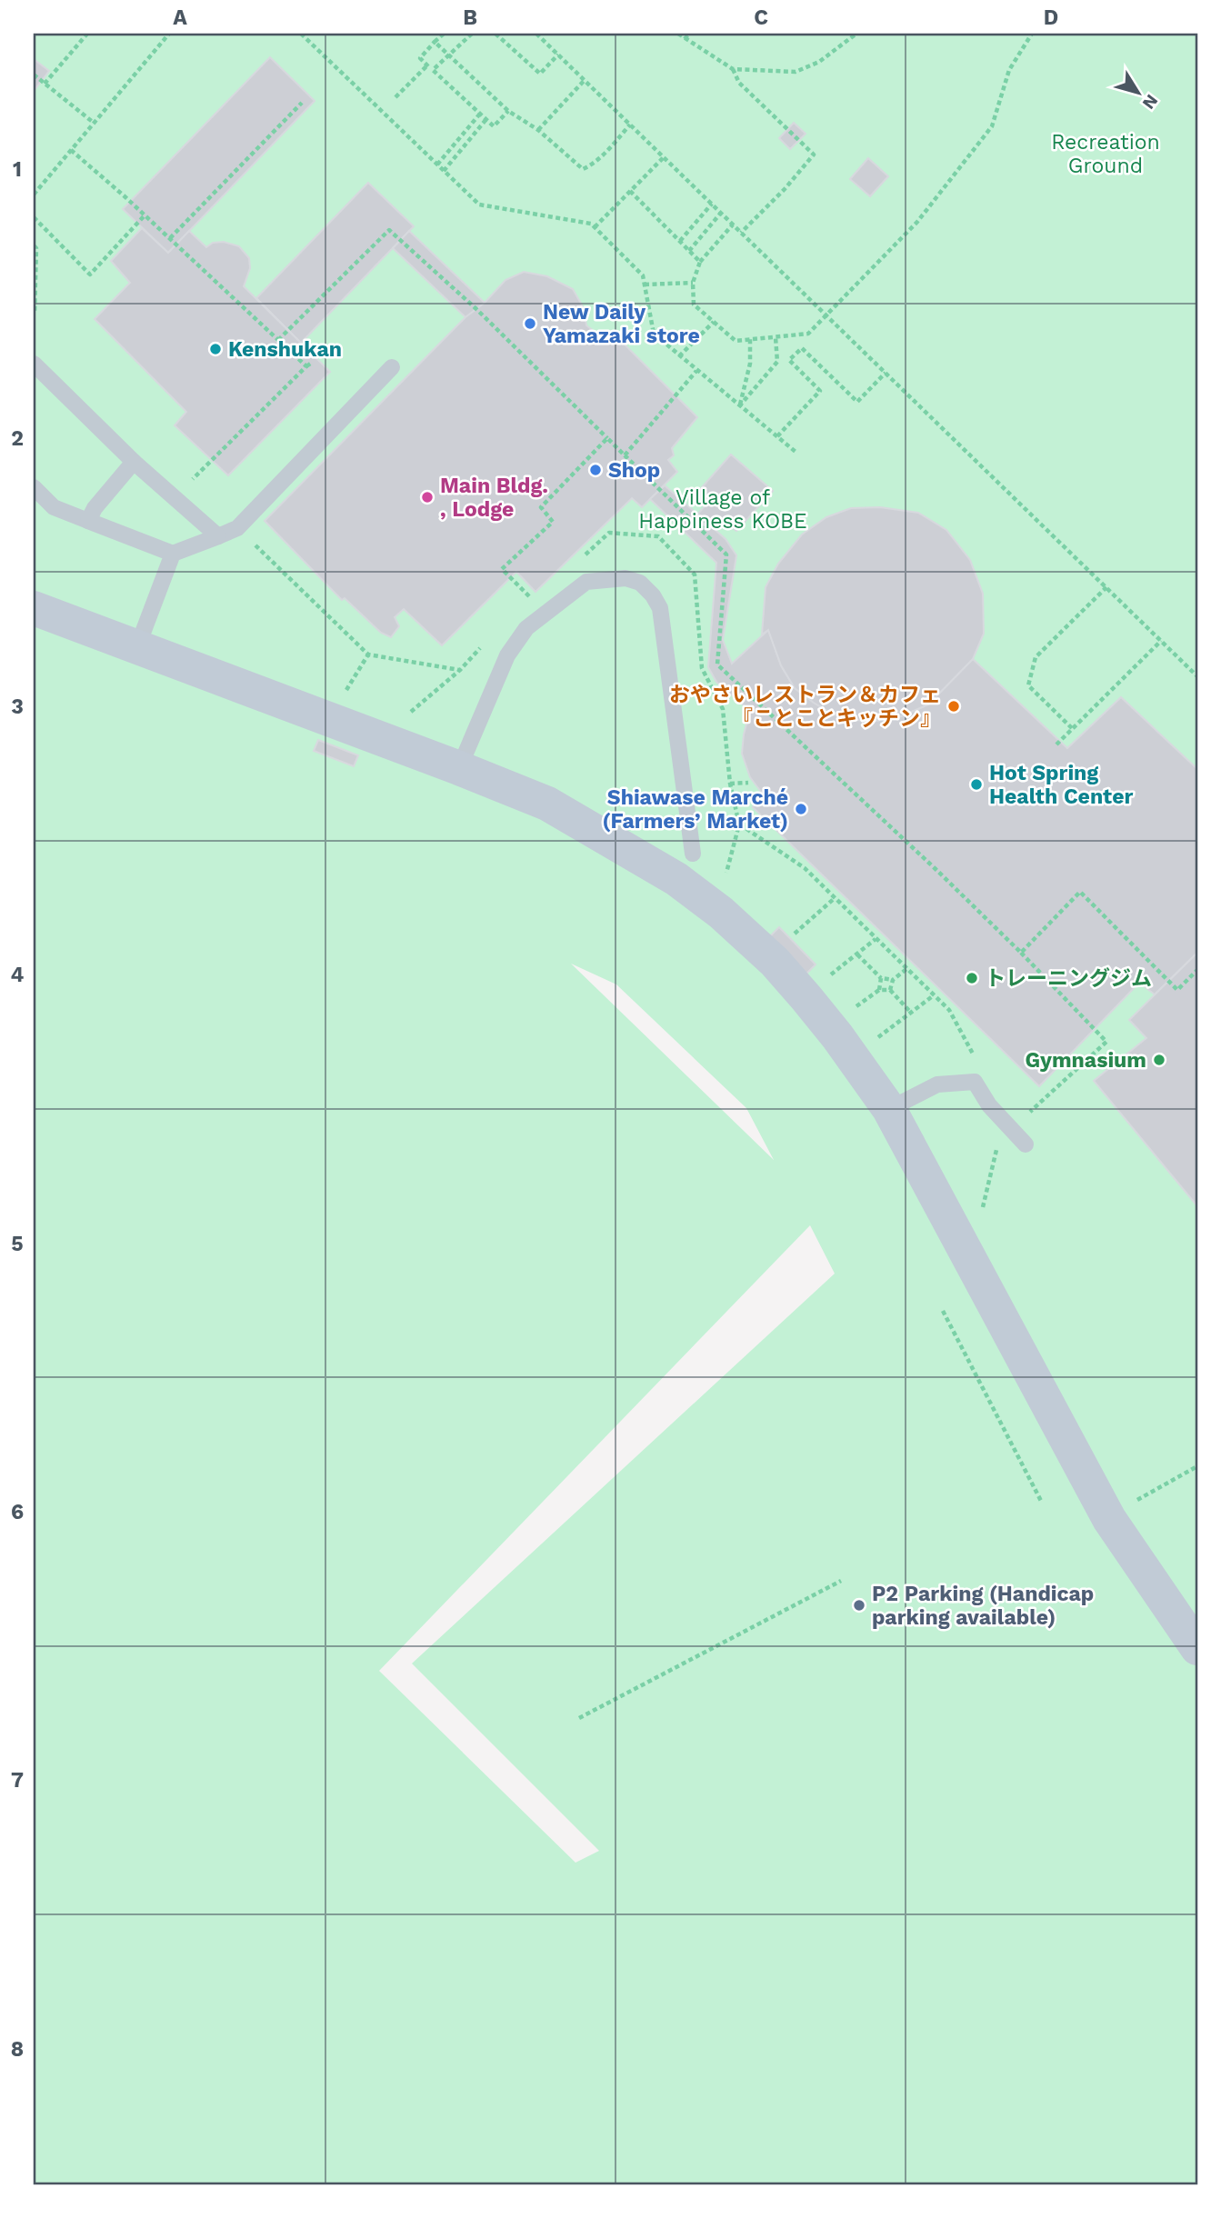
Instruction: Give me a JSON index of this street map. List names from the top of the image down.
{
  "parks": ["Recreation Ground", "Village of Happiness KOBE"],
  "places": [
    "New Daily Yamazaki store",
    "Kenshukan",
    "Shop",
    "Main Bldg. , Lodge",
    "おやさいレストラン＆カフェ 『ことことキッチン』",
    "Hot Spring Health Center",
    "Shiawase Marché (Farmers’ Market)",
    "トレーニングジム",
    "Gymnasium",
    "P2 Parking (Handicap parking available)"
  ],
  "north": "bottom right",
  "grid": {
    "columns": [
      "A",
      "B",
      "C",
      "D"
    ],
    "rows": [
      "1",
      "2",
      "3",
      "4",
      "5",
      "6",
      "7",
      "8"
    ]
  }
}
